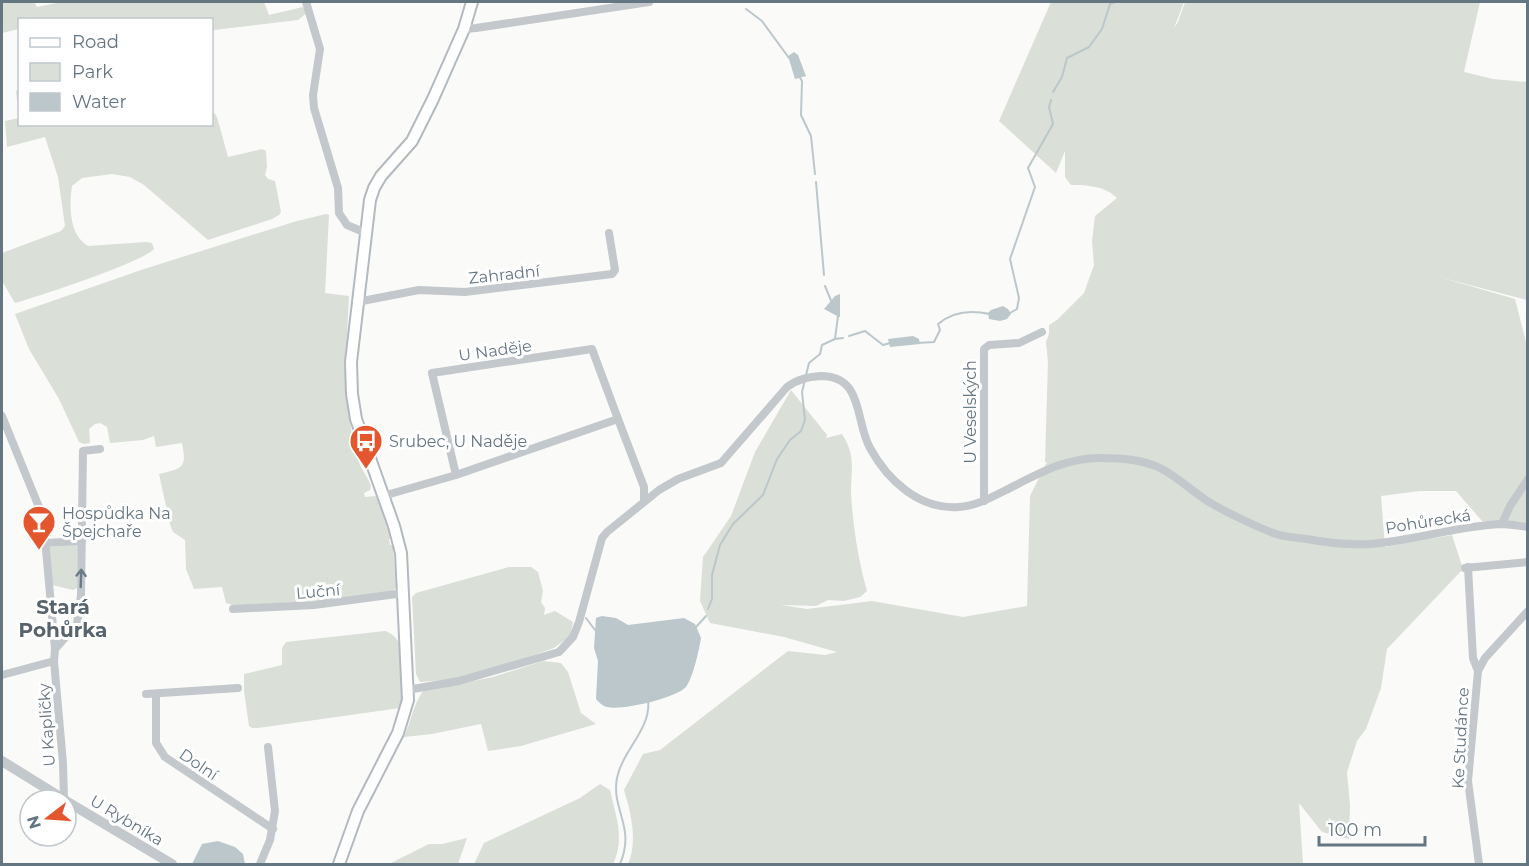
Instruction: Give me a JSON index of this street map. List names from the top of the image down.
{
  "streets": {
    "street": [
      "Zahradní",
      "U Naděje",
      "U Veselských",
      "Pohůrecká",
      "Luční",
      "U Kapličky",
      "Ke Studánce",
      "Dolní",
      "U Rybníka"
    ]
  },
  "crossings": [
    ["U Naděje", "Pohůrecká"],
    ["U Veselských", "Pohůrecká"]
  ],
  "districts": ["Stará Pohůrka"],
  "places": {
    "bus stop": ["Srubec, U Naděje"],
    "bar": ["Hospůdka Na Špejchaře"]
  },
  "legend": ["Road", "Park", "Water"],
  "scale_bar": "100 m",
  "north": "left"
}
